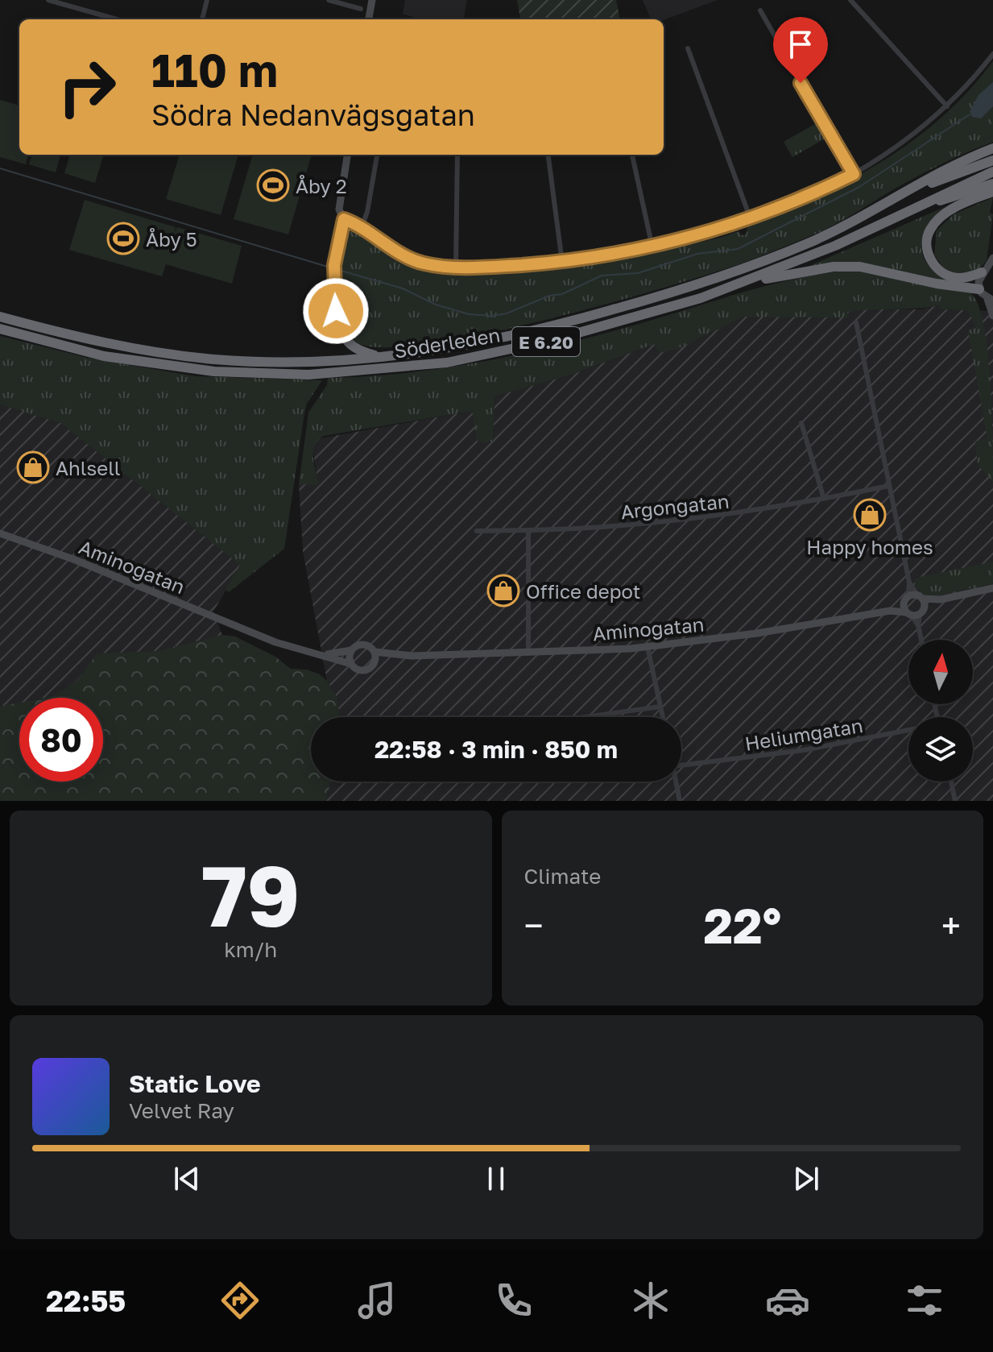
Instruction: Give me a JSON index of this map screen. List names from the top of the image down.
{
  "streets": {
    "highway": ["E 6.20", "Söderleden"],
    "street": ["Argongatan", "Aminogatan", "Heliumgatan"]
  },
  "places": {
    "sports": ["Åby 2", "Åby 5"],
    "shop": ["Ahlsell", "Happy homes", "Office depot"]
  },
  "north": "top",
  "page": {
    "turn": ["110 m", "Södra Nedanvägsgatan"],
    "limit": "80",
    "trip": "22:58 · 3 min · 850 m",
    "tile": [
      ["79", "km/h"],
      "Climate"
    ],
    "heat": ["−", "22°", "+"],
    "song": ["Static Love", "Velvet Ray"],
    "tabs": "22:55"
  }
}
